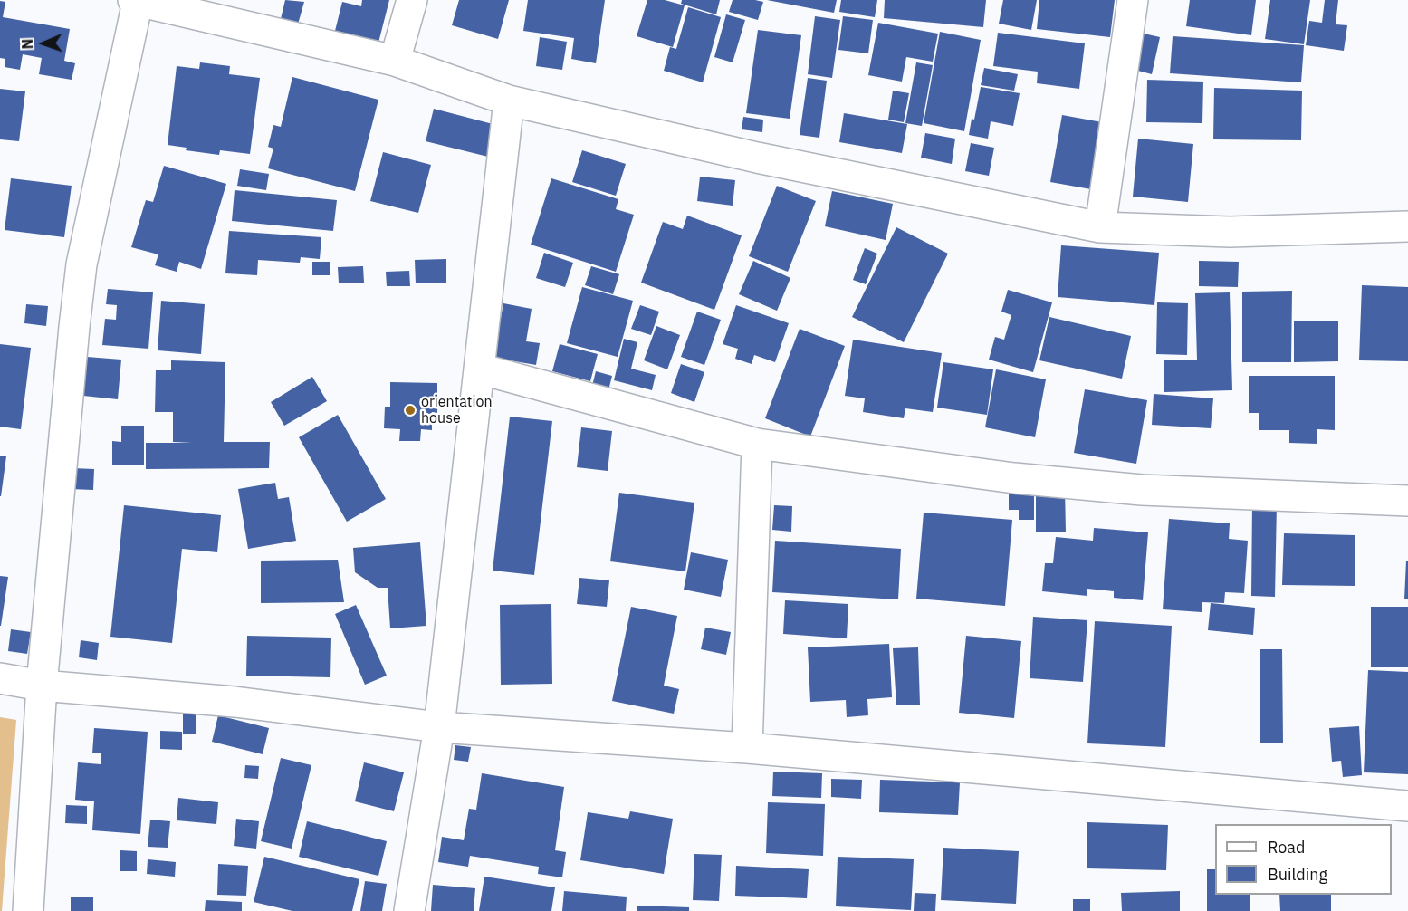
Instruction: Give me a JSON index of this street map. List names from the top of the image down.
{
  "places": ["orientation house"],
  "legend": ["Road", "Building"],
  "north": "left"
}
